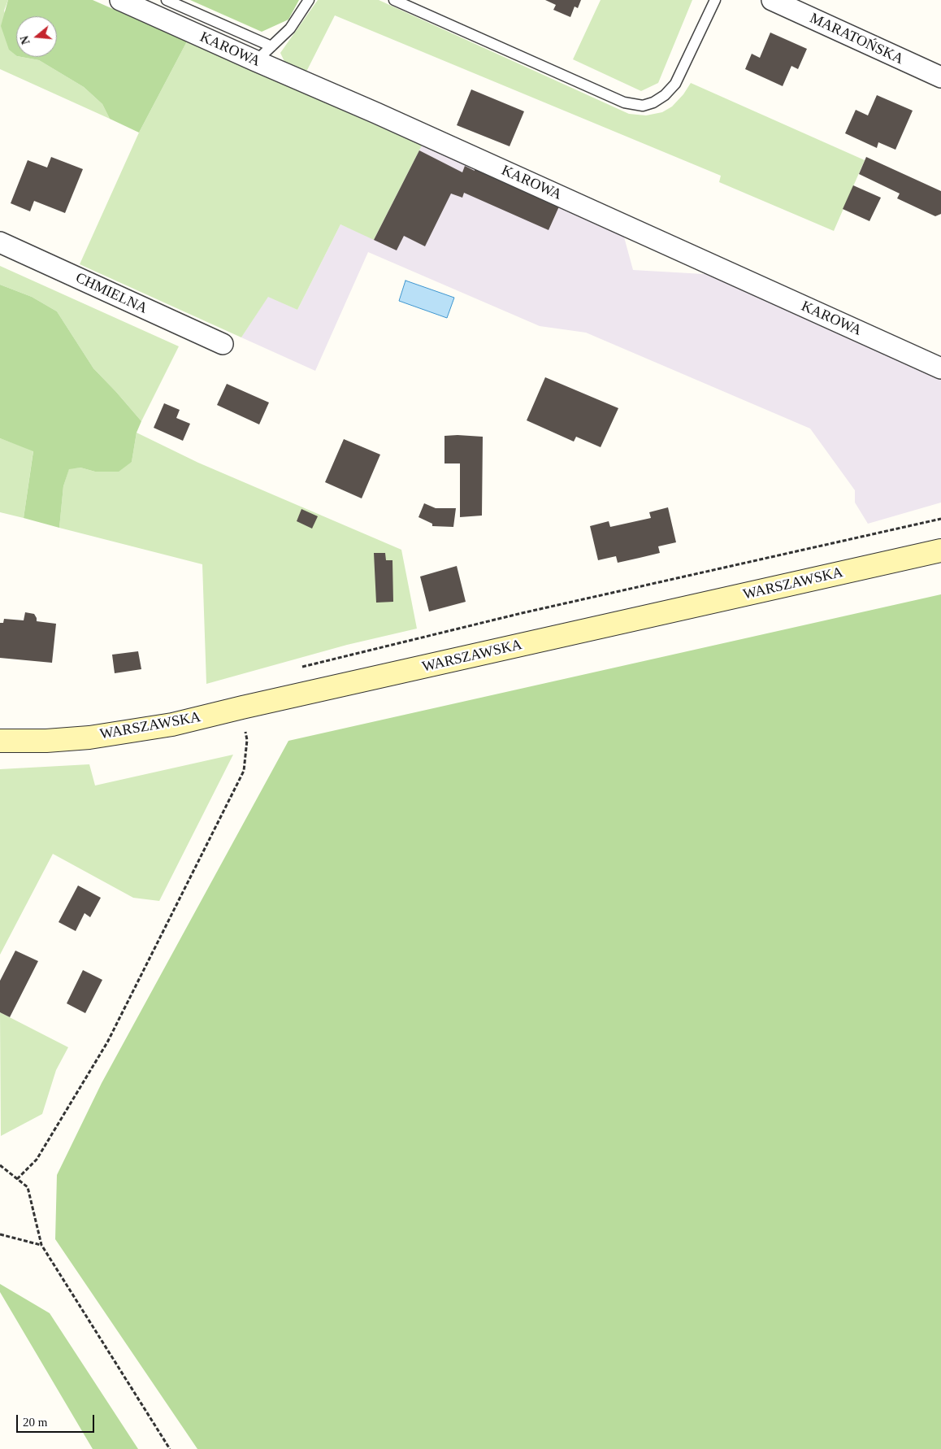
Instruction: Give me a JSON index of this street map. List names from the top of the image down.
{
  "streets": {
    "main road": ["WARSZAWSKA"],
    "street": ["MARATOŃSKA", "KAROWA", "CHMIELNA"]
  },
  "scale_bar": "20 m",
  "north": "left"
}
